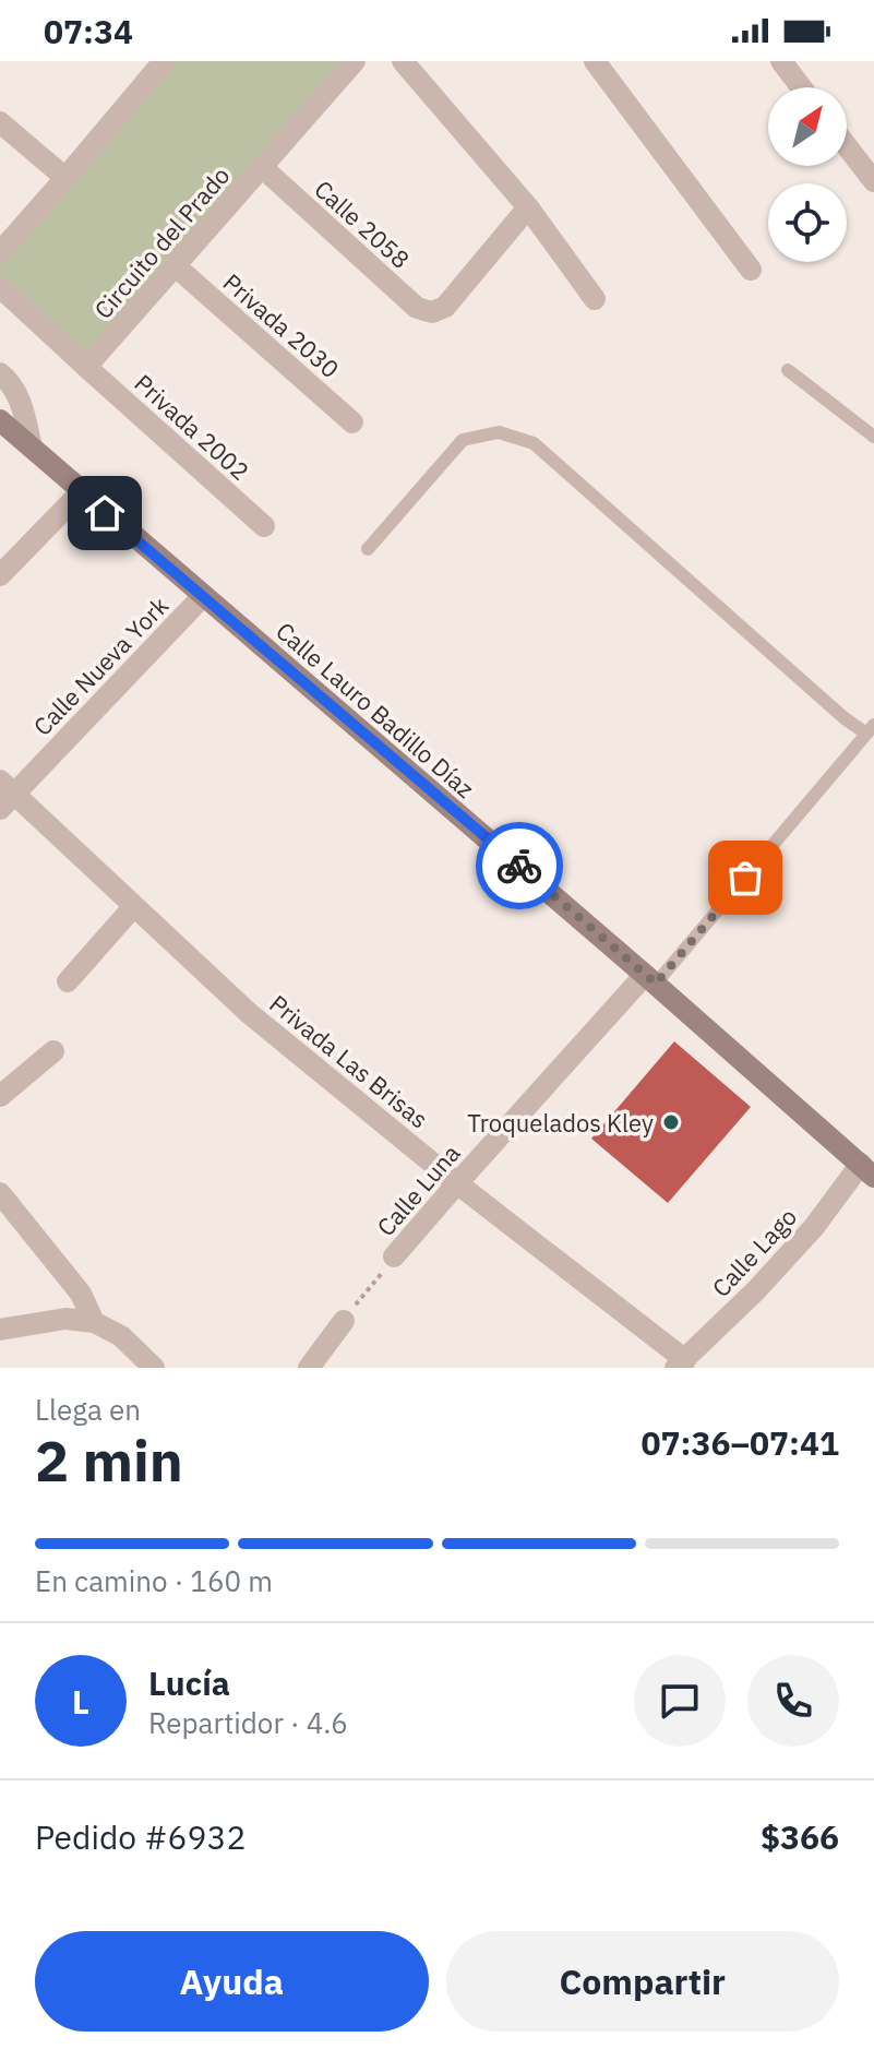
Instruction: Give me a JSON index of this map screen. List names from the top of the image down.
{
  "streets": {
    "street": [
      "Calle 2058",
      "Circuito del Prado",
      "Privada 2030",
      "Privada 2002",
      "Calle Nueva York",
      "Calle Lauro Badillo Díaz",
      "Privada Las Brisas",
      "Calle Luna",
      "Calle Lago"
    ]
  },
  "crossings": [
    ["Calle 2058", "Circuito del Prado"],
    ["Circuito del Prado", "Privada 2030"],
    ["Circuito del Prado", "Privada 2002"],
    ["Calle Nueva York", "Calle Lauro Badillo Díaz"],
    ["Calle Nueva York", "Privada Las Brisas"],
    ["Calle Lauro Badillo Díaz", "Calle Luna"],
    ["Calle Lauro Badillo Díaz", "Calle Lago"],
    ["Privada Las Brisas", "Calle Luna"],
    ["Privada Las Brisas", "Calle Lago"]
  ],
  "places": ["Troquelados Kley"],
  "north": "top right",
  "page": {
    "status": "07:34",
    "heading": ["2 min", "Llega en", "07:36–07:41"],
    "panel": [
      "Lucía",
      "Repartidor · 4.6",
      "Pedido #6932",
      "$366"
    ],
    "bar": "En camino · 160 m",
    "round": "L",
    "buttons": ["Ayuda", "Compartir"]
  }
}
